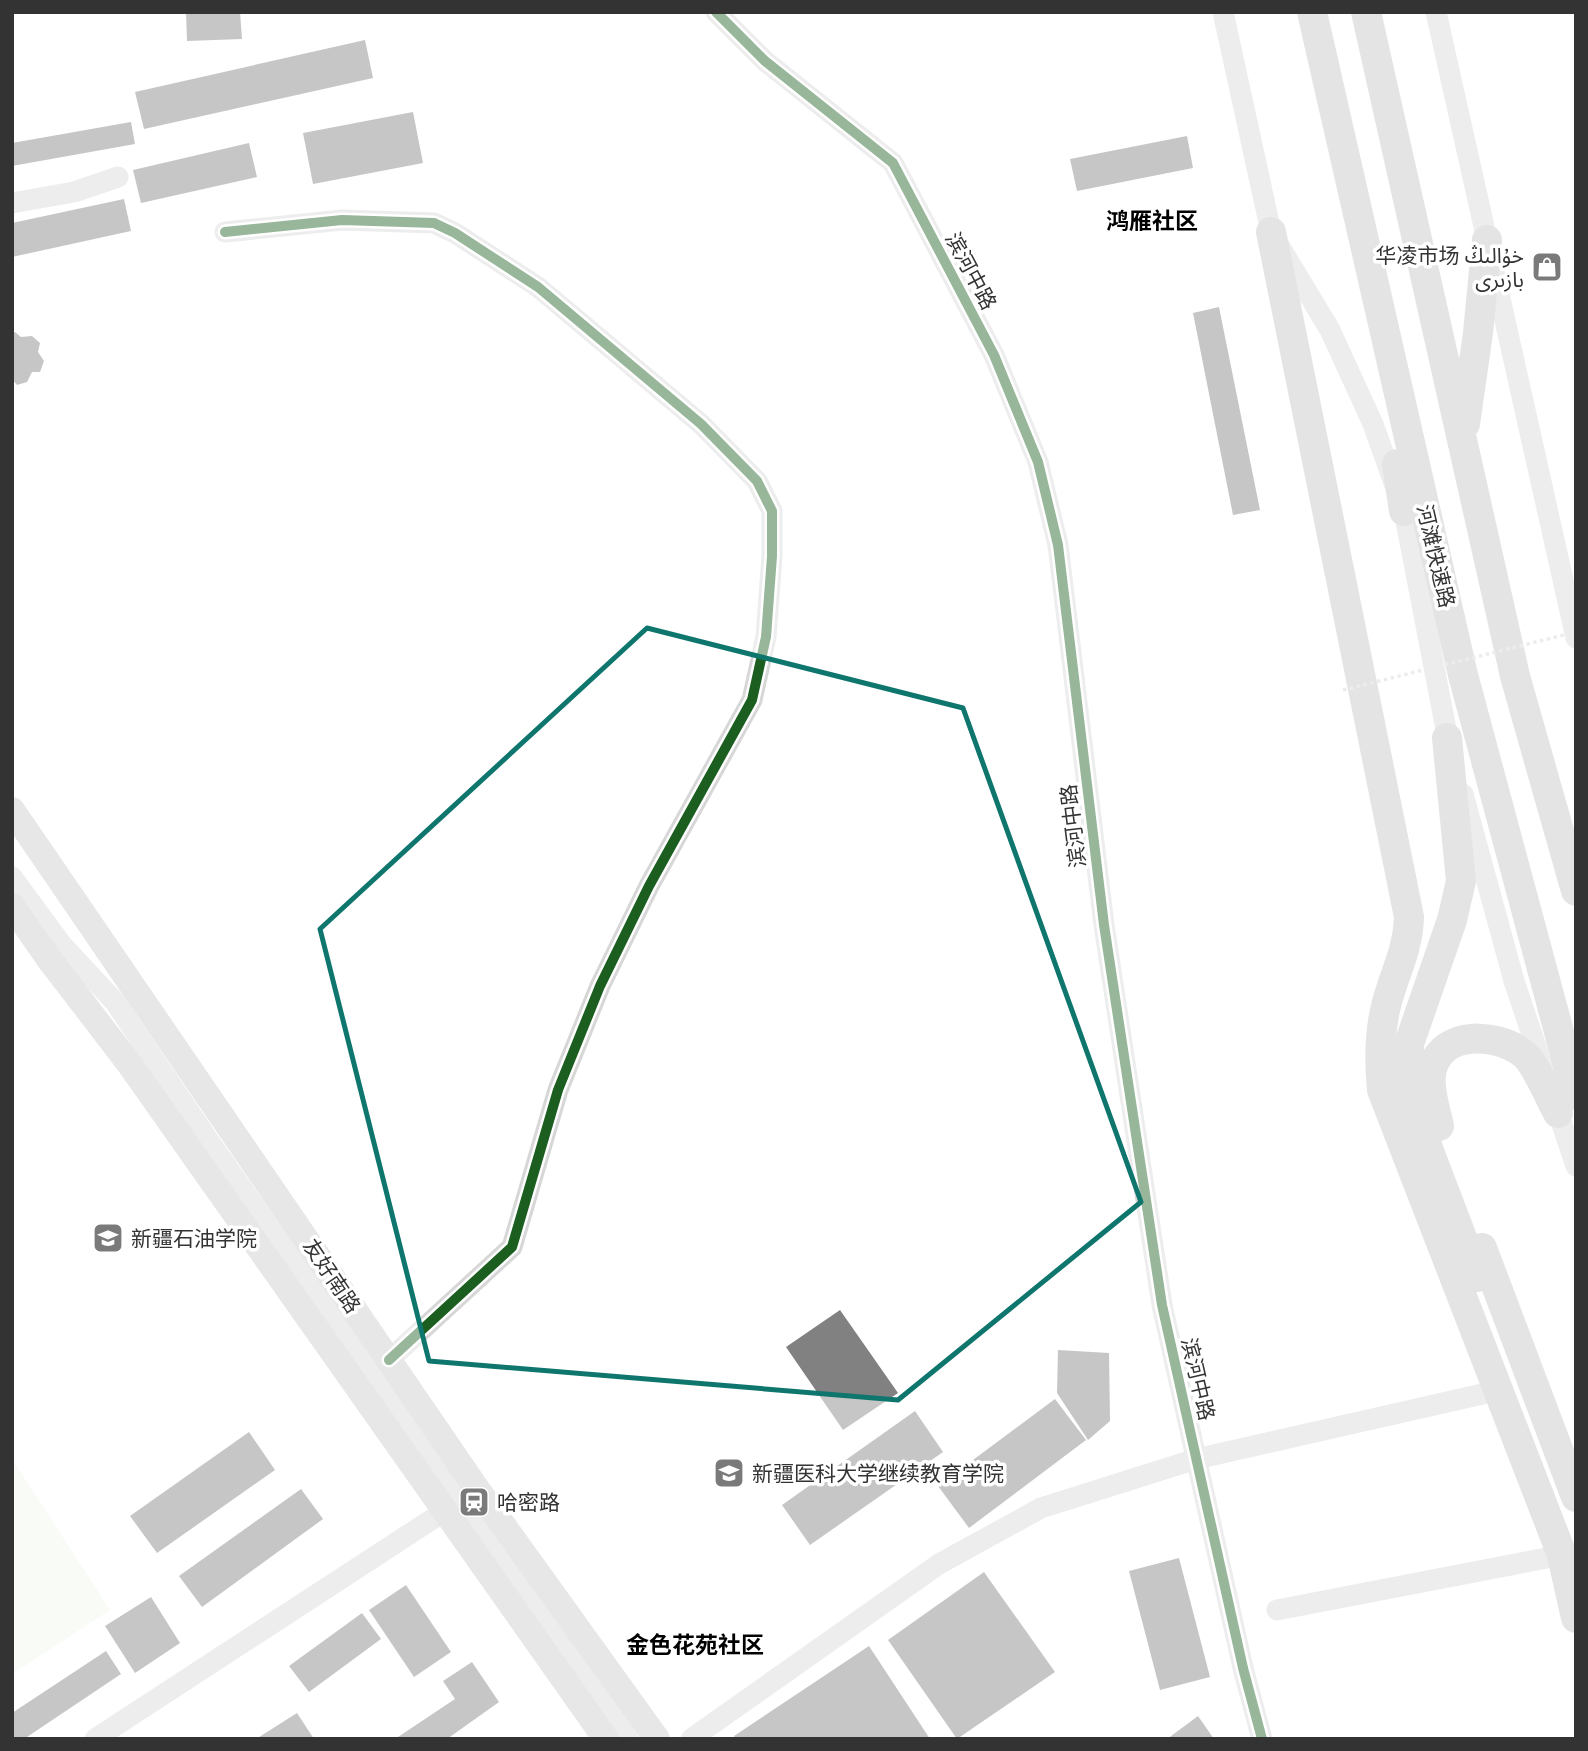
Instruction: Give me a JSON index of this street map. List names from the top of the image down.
{
  "streets": {
    "highway": ["河滩快速路"],
    "main road": ["友好南路"],
    "street": ["滨河中路"]
  },
  "districts": ["鸿雁社区", "金色花苑社区"],
  "places": {
    "shop": ["华凌市场 خۇالىڭ بازىرى"],
    "school or university": ["新疆石油学院", "新疆医科大学继续教育学院"],
    "station": ["哈密路"]
  }
}
